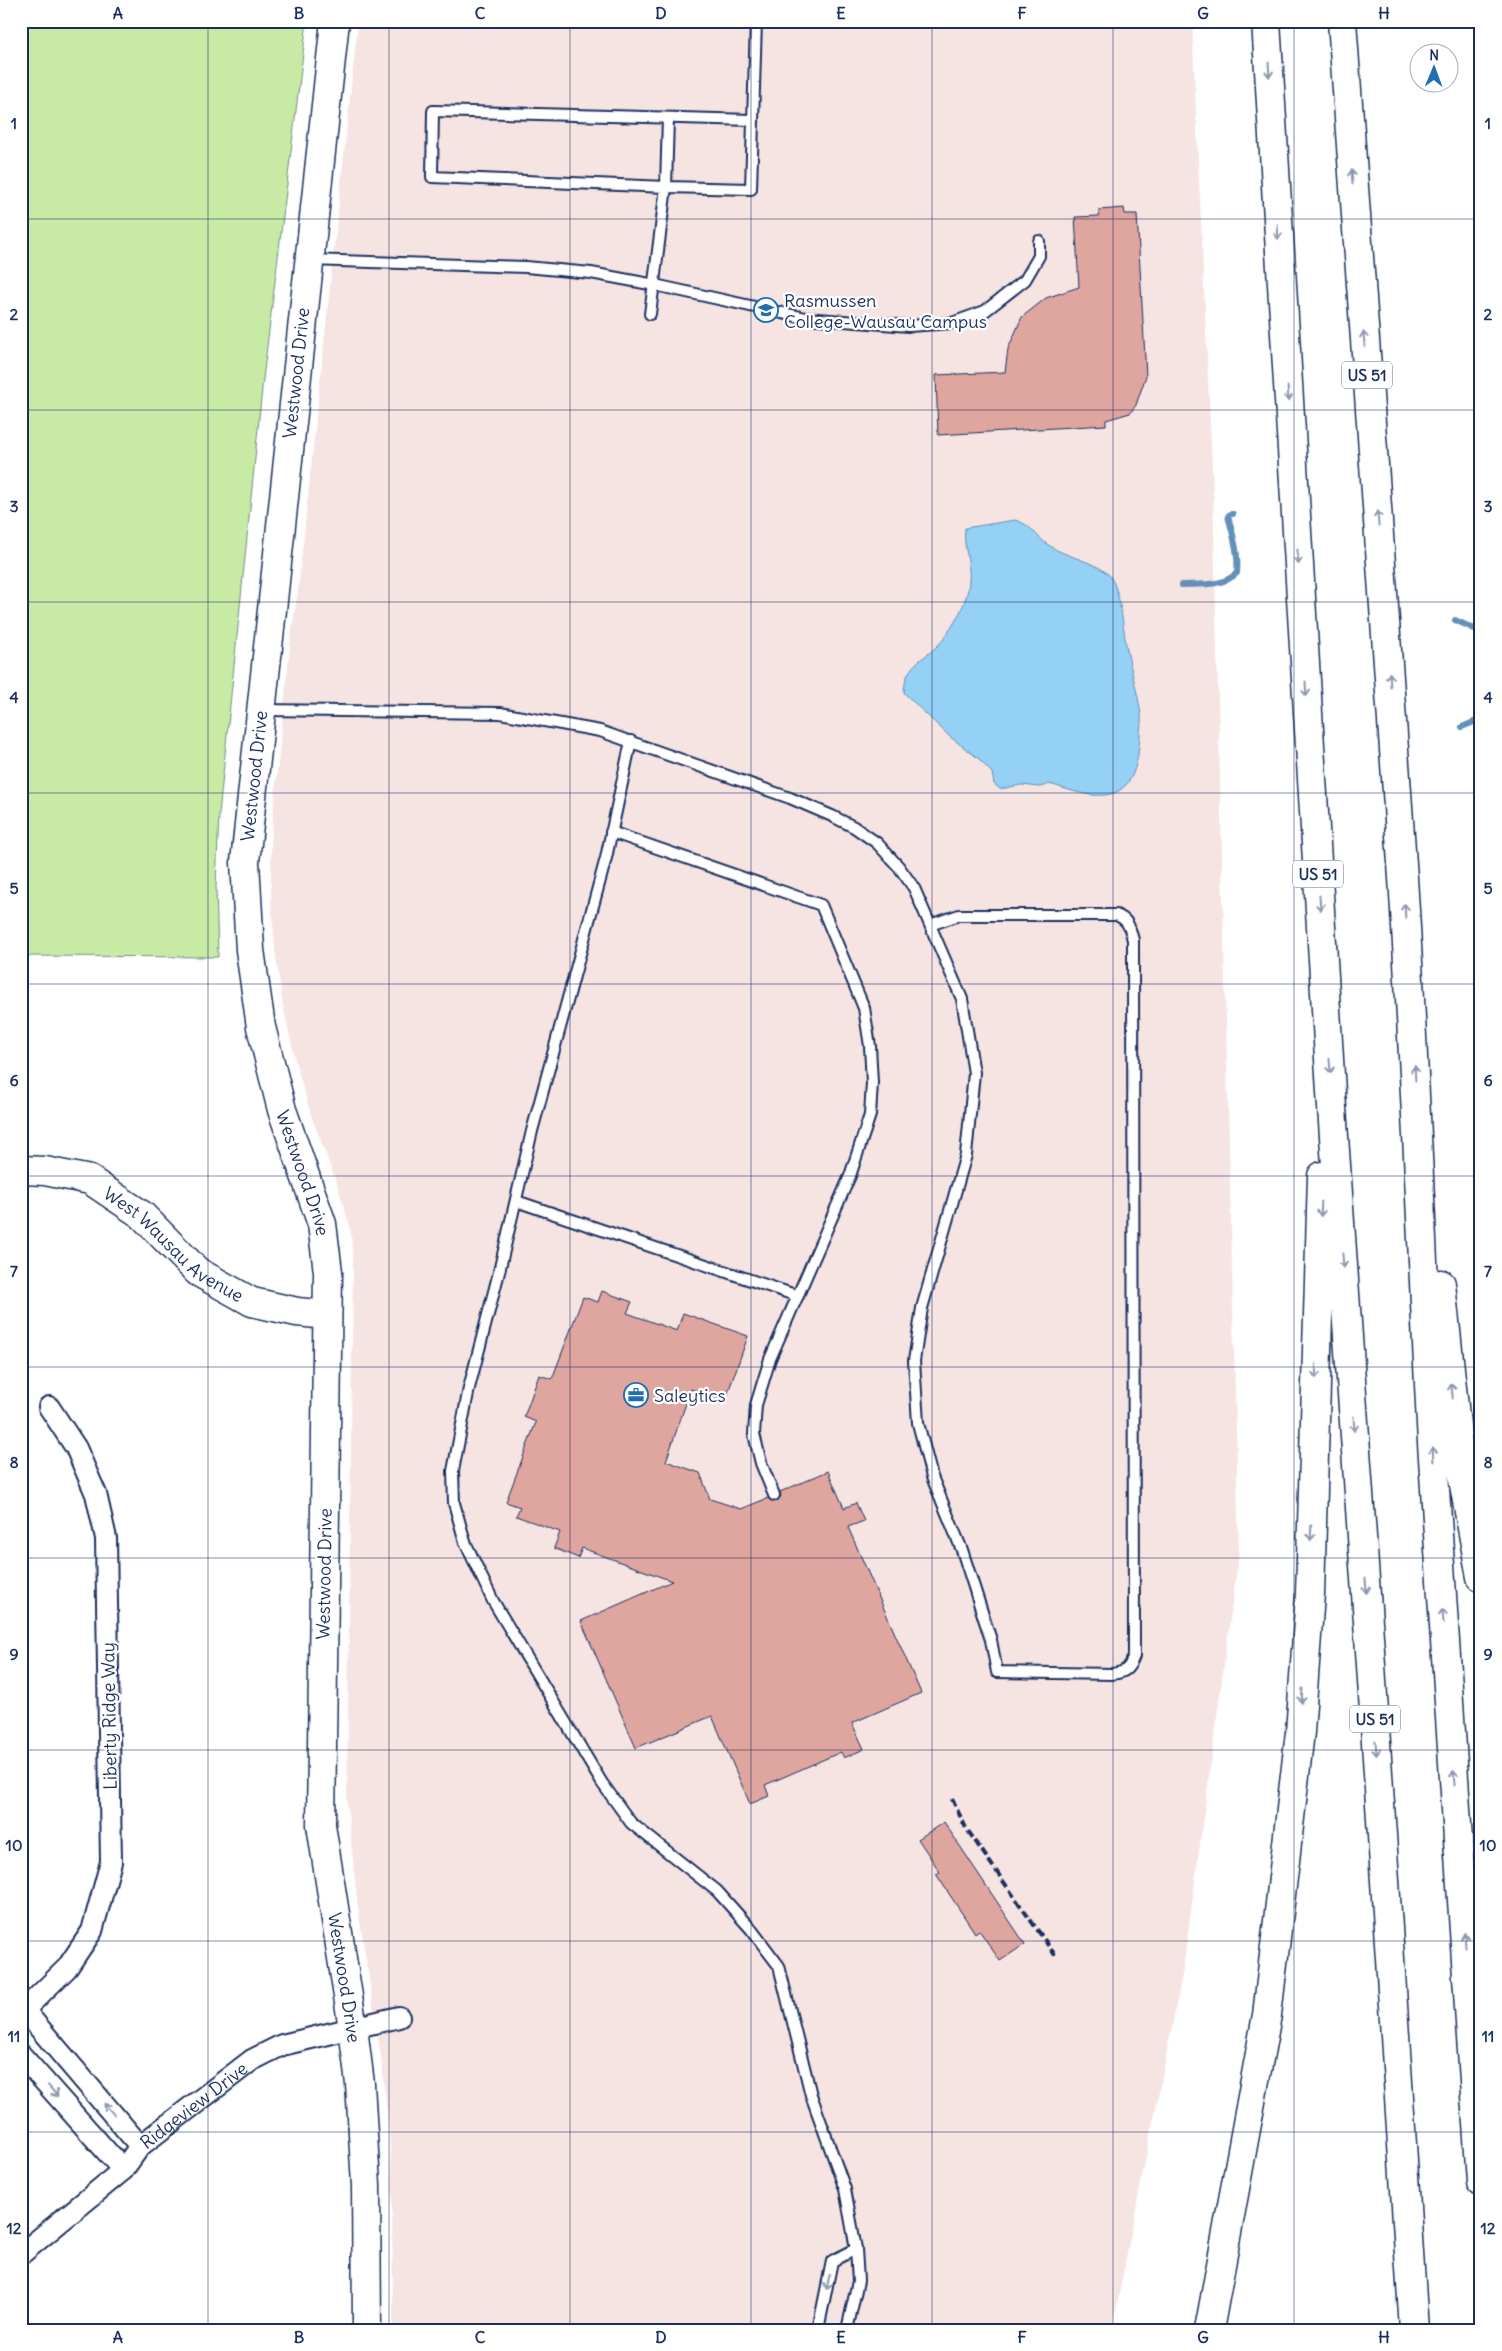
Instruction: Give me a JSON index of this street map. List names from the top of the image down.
{
  "streets": {
    "main road": ["Westwood Drive", "US 51", "West Wausau Avenue"],
    "street": ["Liberty Ridge Way", "Ridgeview Drive"]
  },
  "crossings": [
    ["Westwood Drive", "West Wausau Avenue"],
    ["Westwood Drive", "Ridgeview Drive"],
    ["Liberty Ridge Way", "Ridgeview Drive"]
  ],
  "places": {
    "school or university": ["Rasmussen College-Wausau Campus"],
    "office": ["Saleytics"]
  },
  "north": "top",
  "grid": {
    "columns": [
      "A",
      "B",
      "C",
      "D",
      "E",
      "F",
      "G",
      "H"
    ],
    "rows": [
      "1",
      "2",
      "3",
      "4",
      "5",
      "6",
      "7",
      "8",
      "9",
      "10",
      "11",
      "12"
    ]
  }
}
